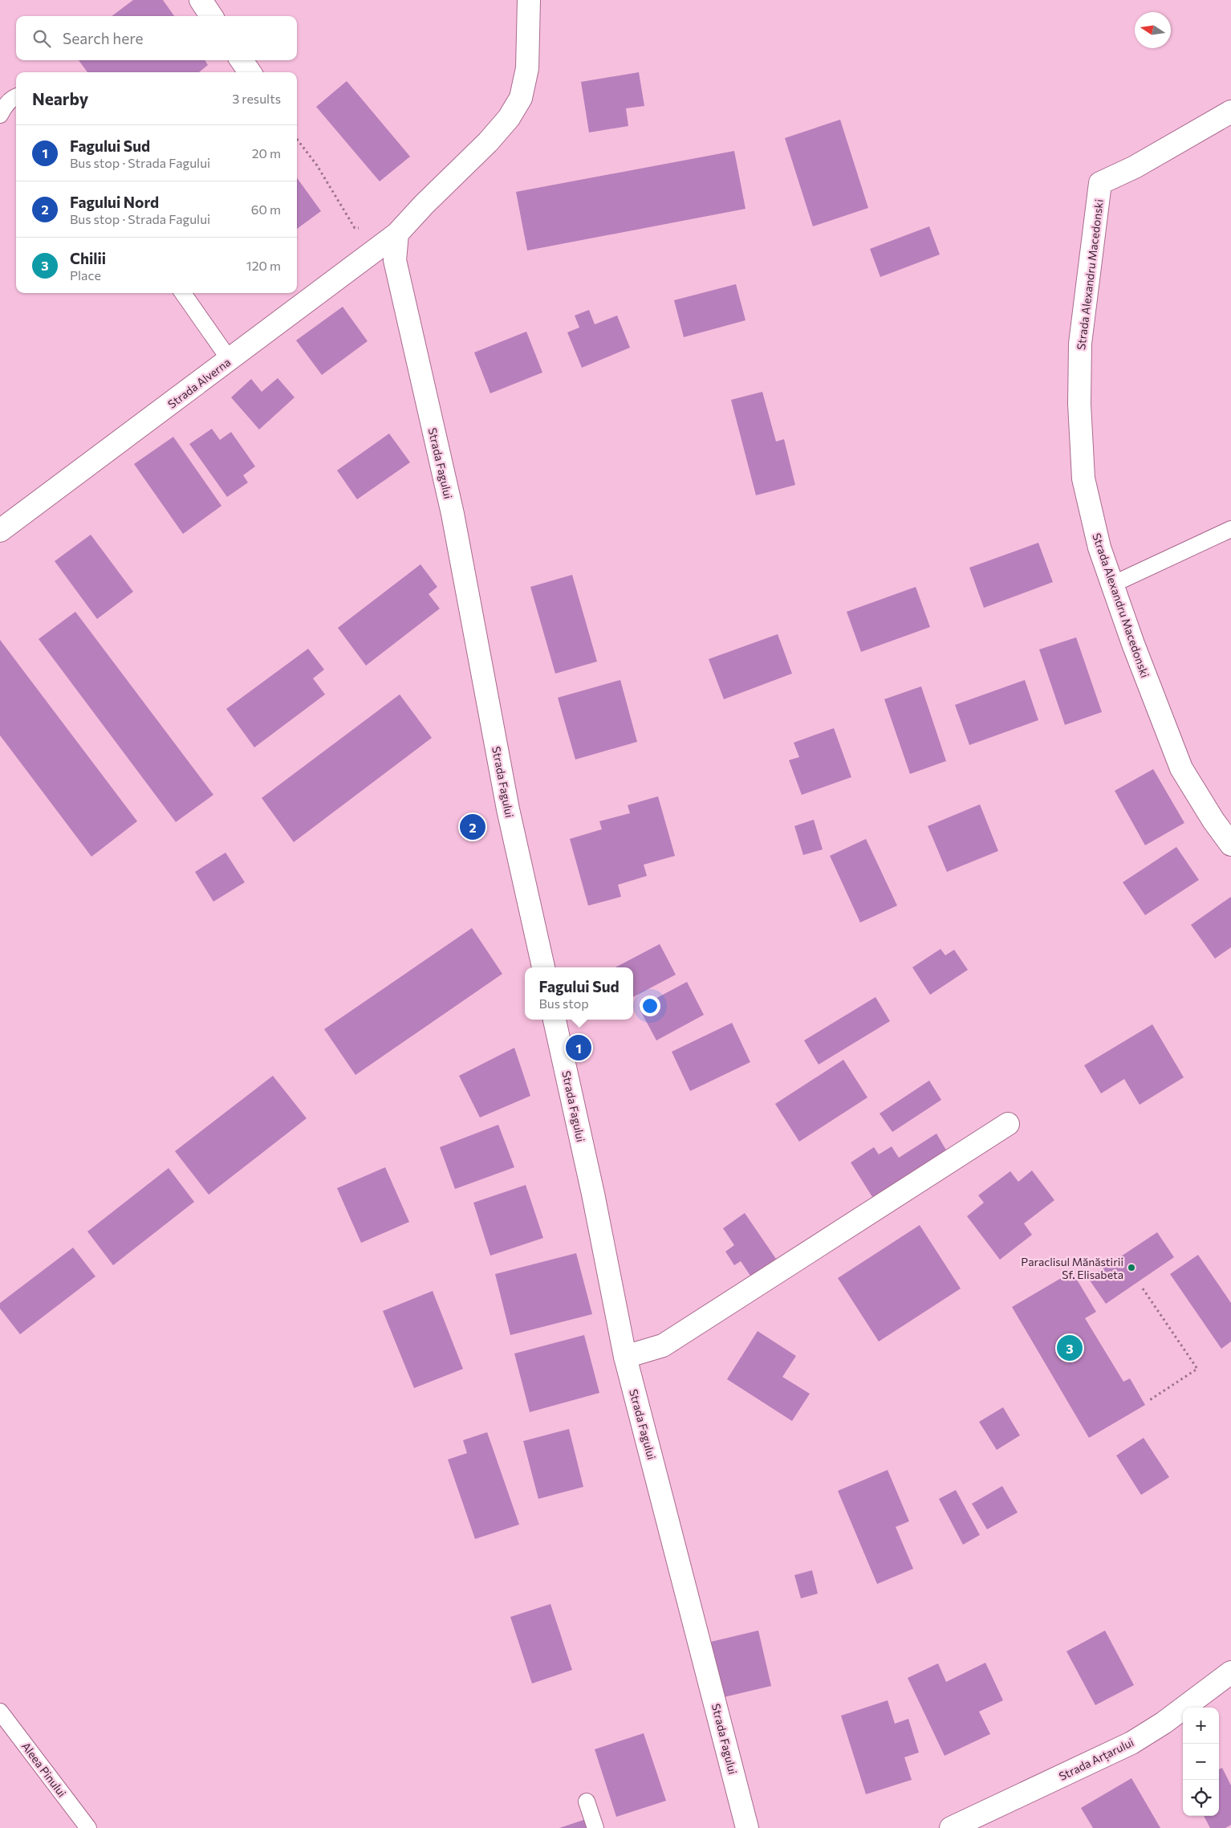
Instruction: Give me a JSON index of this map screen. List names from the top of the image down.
{
  "streets": {
    "street": [
      "Strada Alexandru Macedonski",
      "Strada Alverna",
      "Strada Fagului",
      "Strada Arțarului"
    ],
    "lane": ["Aleea Pinului"]
  },
  "crossings": [
    ["Strada Alverna", "Strada Fagului"]
  ],
  "places": ["Paraclisul Mănăstirii Sf. Elisabeta"],
  "north": "left",
  "page": {
    "search": "Search here",
    "heading": ["Nearby", "3 results"],
    "list": [
      {
        "mark": "1",
        "name": "Fagului Sud",
        "note": "Bus stop · Strada Fagului",
        "value": "20 m"
      },
      {
        "mark": "2",
        "name": "Fagului Nord",
        "note": "Bus stop · Strada Fagului",
        "value": "60 m"
      },
      {
        "mark": "3",
        "name": "Chilii",
        "note": "Place",
        "value": "120 m"
      }
    ],
    "pins": ["2", "1", "3"],
    "popup": ["Fagului Sud", "Bus stop"],
    "map_buttons": ["+", "−"]
  }
}
